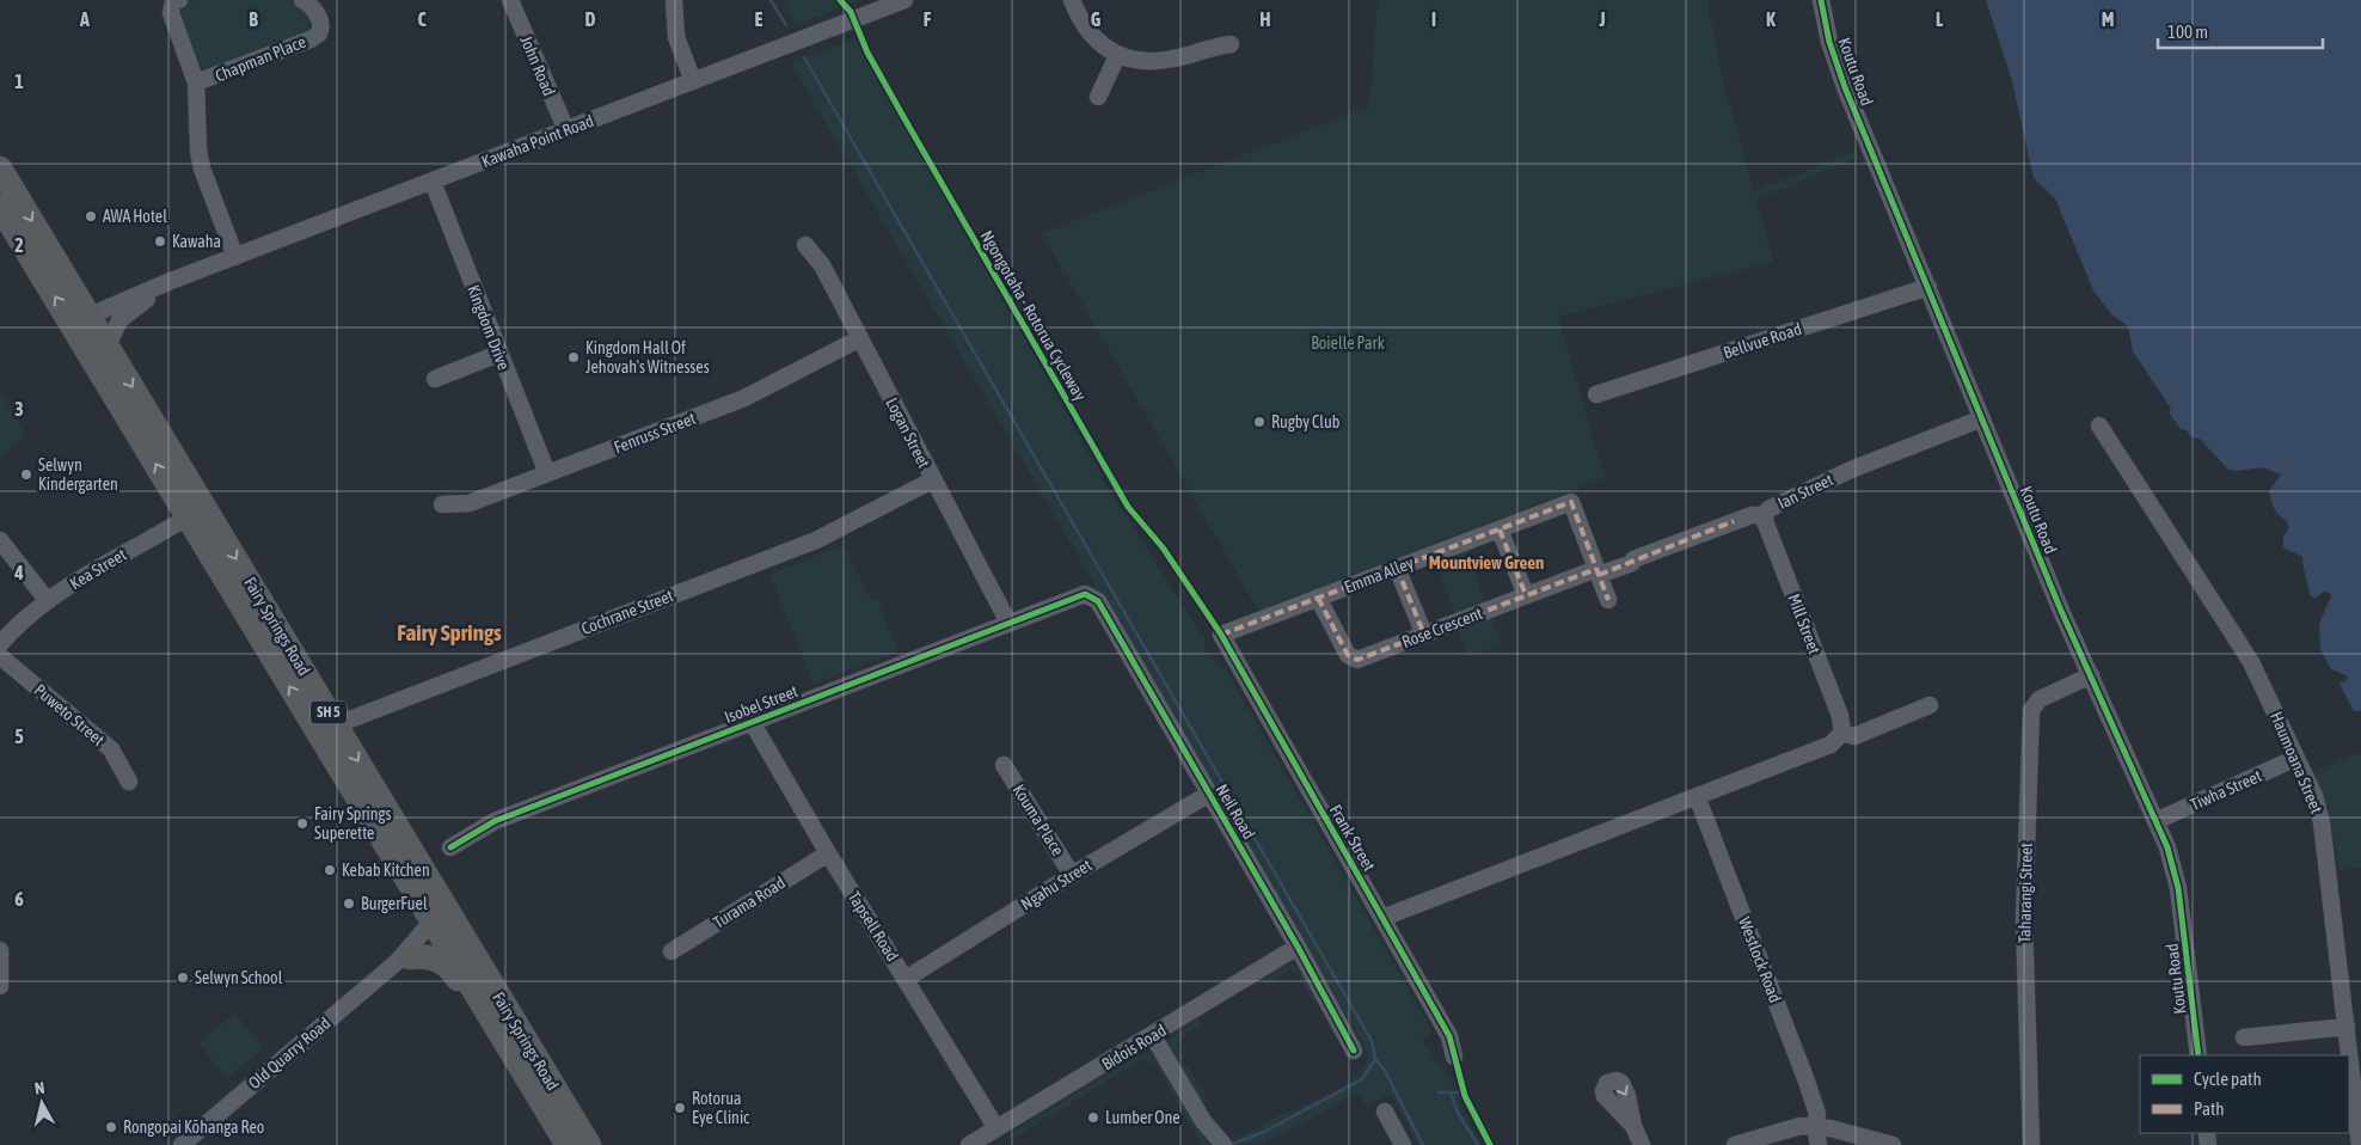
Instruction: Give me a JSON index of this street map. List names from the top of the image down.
{
  "streets": {
    "highway": ["Fairy Springs Road", "SH 5"],
    "street": [
      "Chapman Place",
      "John Road",
      "Koutu Road",
      "Kawaha Point Road",
      "Kingdom Drive",
      "Bellvue Road",
      "Fenruss Street",
      "Logan Street",
      "Ian Street",
      "Kea Street",
      "Emma Alley",
      "Cochrane Street",
      "Mill Street",
      "Rose Crescent",
      "Isobel Street",
      "Puweto Street",
      "Haumoana Street",
      "Tiwha Street",
      "Neil Road",
      "Kouma Place",
      "Frank Street",
      "Ngahu Street",
      "Taharangi Street",
      "Turama Road",
      "Tapsell Road",
      "Westlock Road",
      "Bidois Road",
      "Old Quarry Road"
    ],
    "cycle path": ["Ngongotaha - Rotorua Cycleway"]
  },
  "crossings": [
    ["Chapman Place", "Kawaha Point Road"],
    ["John Road", "Kawaha Point Road"],
    ["Koutu Road", "Bellvue Road"],
    ["Koutu Road", "Ian Street"],
    ["Koutu Road", "Tiwha Street"],
    ["Koutu Road", "Taharangi Street"],
    ["Kawaha Point Road", "Kingdom Drive"],
    ["Kawaha Point Road", "Fairy Springs Road"],
    ["Kingdom Drive", "Fenruss Street"],
    ["Fenruss Street", "Logan Street"],
    ["Logan Street", "Cochrane Street"],
    ["Logan Street", "Isobel Street"],
    ["Ian Street", "Emma Alley"],
    ["Ian Street", "Mill Street"],
    ["Ian Street", "Rose Crescent"],
    ["Kea Street", "Fairy Springs Road"],
    ["Emma Alley", "Rose Crescent"],
    ["Emma Alley", "Frank Street"],
    ["Cochrane Street", "Fairy Springs Road"],
    ["Fairy Springs Road", "SH 5"],
    ["Fairy Springs Road", "Old Quarry Road"],
    ["Isobel Street", "Neil Road"],
    ["Isobel Street", "Tapsell Road"],
    ["SH 5", "Old Quarry Road"],
    ["Haumoana Street", "Tiwha Street"],
    ["Neil Road", "Ngahu Street"],
    ["Neil Road", "Bidois Road"],
    ["Kouma Place", "Ngahu Street"],
    ["Ngahu Street", "Tapsell Road"],
    ["Turama Road", "Tapsell Road"],
    ["Tapsell Road", "Bidois Road"]
  ],
  "districts": ["Mountview Green", "Fairy Springs"],
  "parks": ["Boielle Park"],
  "places": [
    "AWA Hotel",
    "Kawaha",
    "Kingdom Hall Of Jehovah's Witnesses",
    "Rugby Club",
    "Selwyn Kindergarten",
    "Fairy Springs Superette",
    "Kebab Kitchen",
    "BurgerFuel",
    "Selwyn School",
    "Rotorua Eye Clinic",
    "Lumber One",
    "Rongopai Kōhanga Reo"
  ],
  "legend": ["Cycle path", "Path"],
  "scale_bar": "100 m",
  "north": "top",
  "grid": {
    "columns": [
      "A",
      "B",
      "C",
      "D",
      "E",
      "F",
      "G",
      "H",
      "I",
      "J",
      "K",
      "L",
      "M"
    ],
    "rows": [
      "1",
      "2",
      "3",
      "4",
      "5",
      "6"
    ]
  }
}
